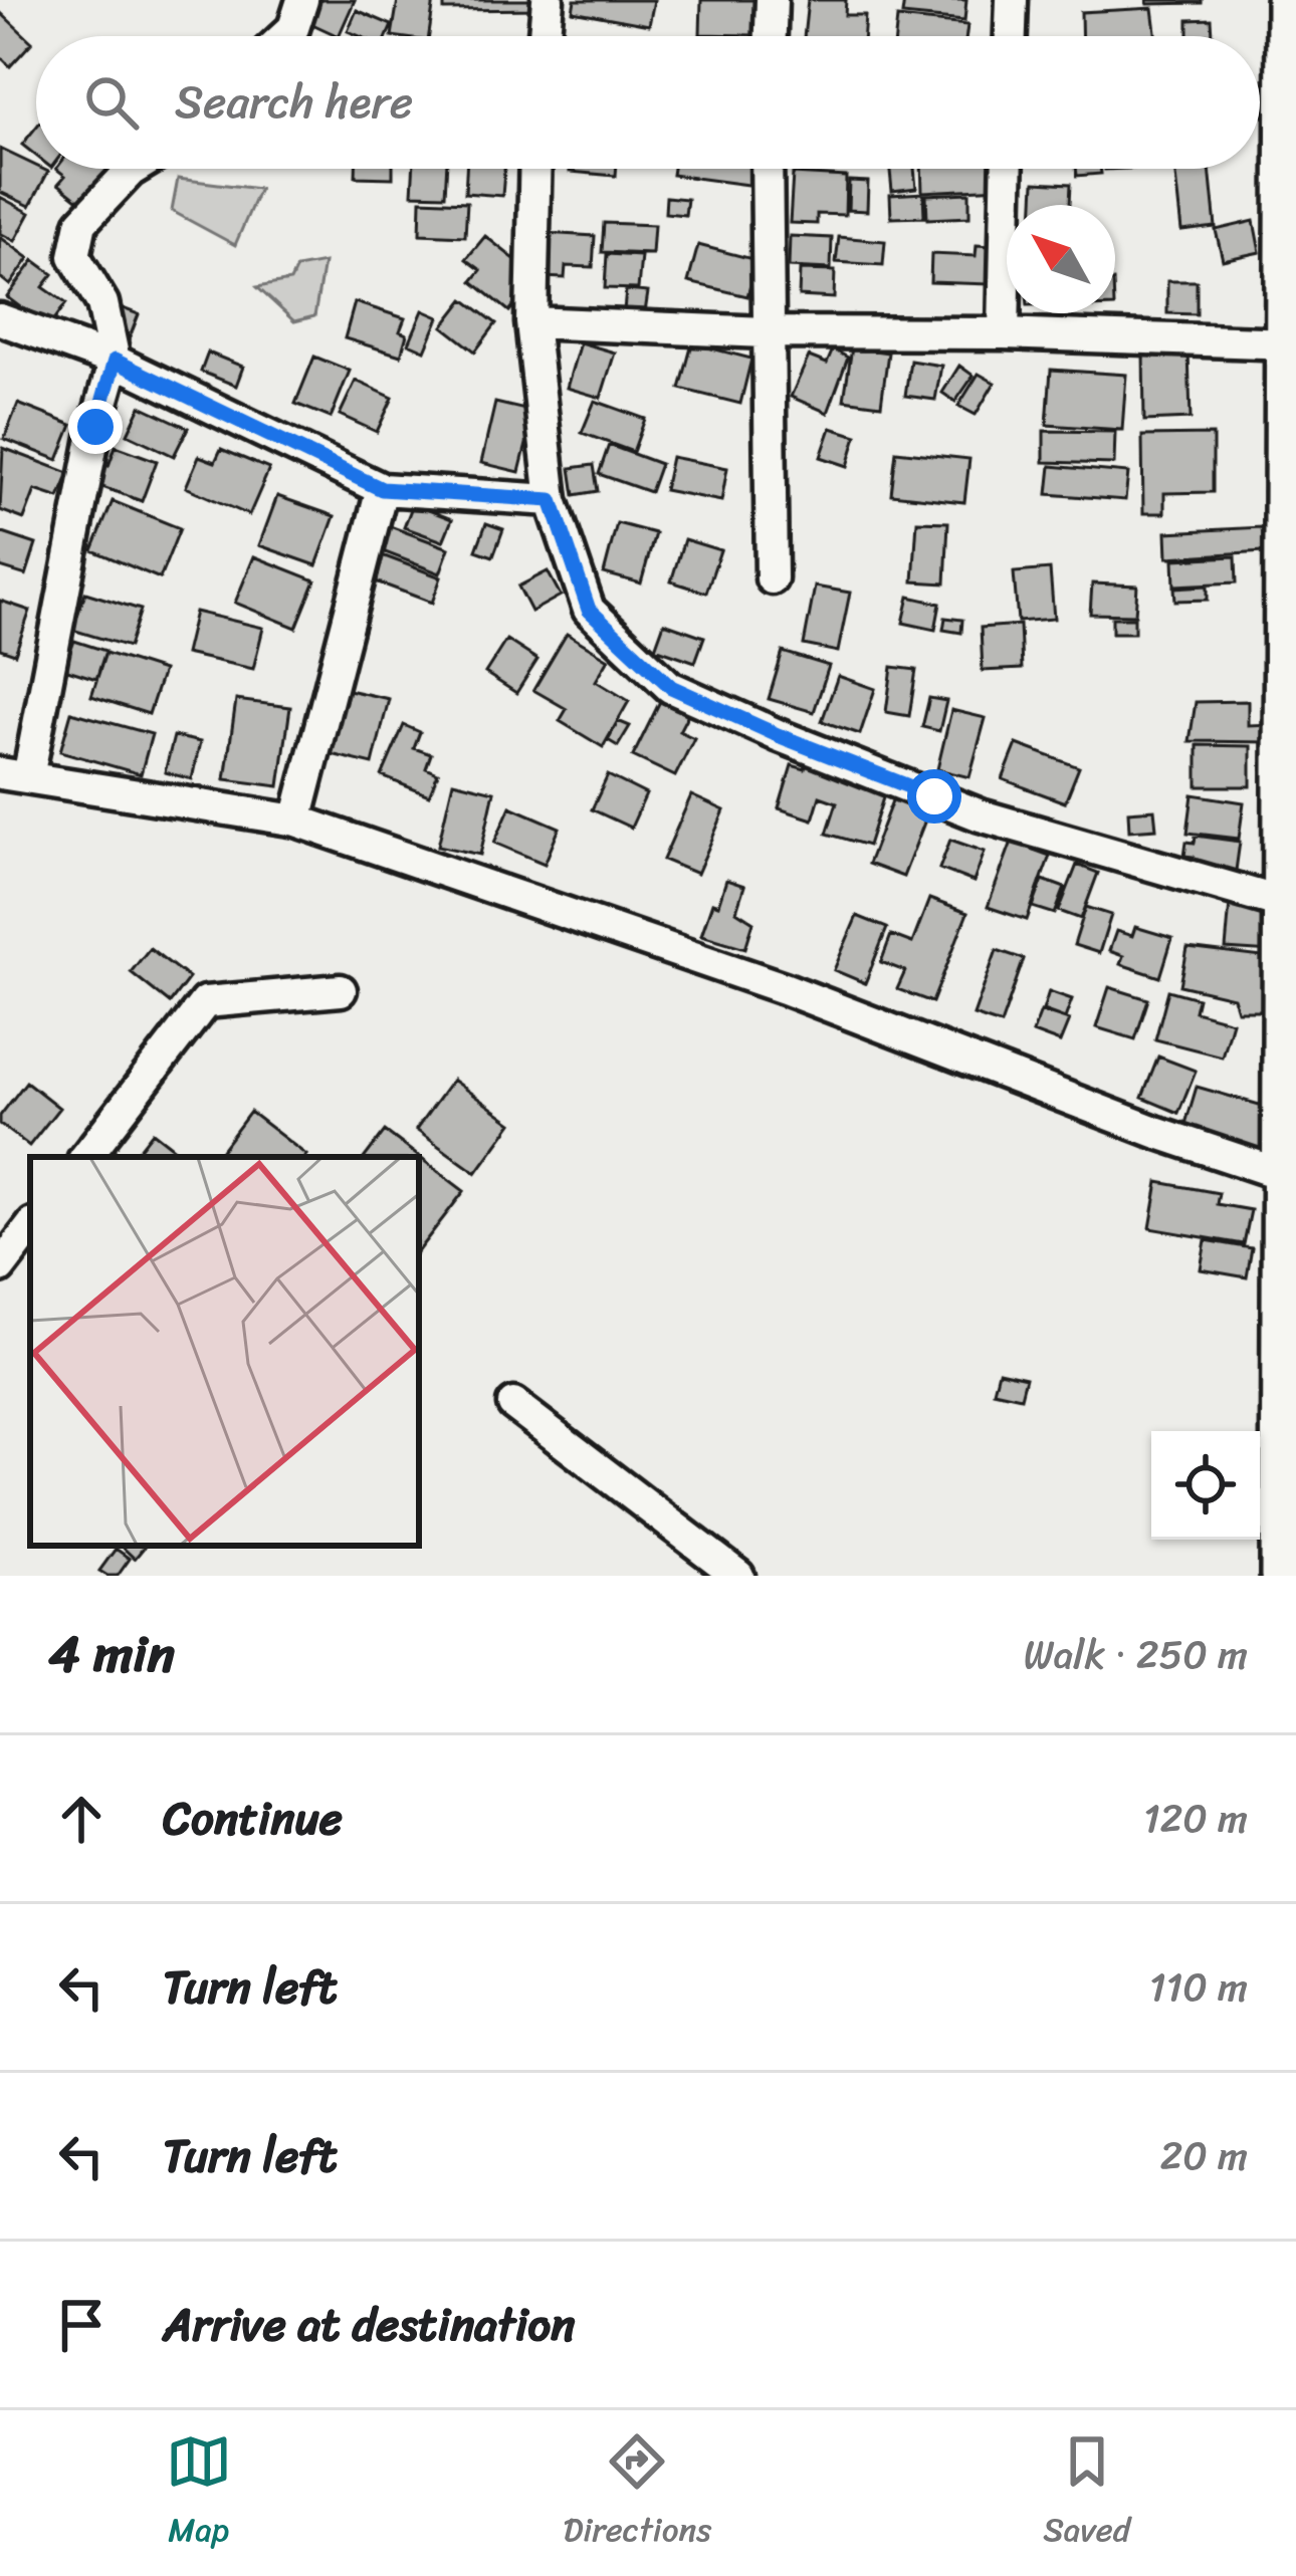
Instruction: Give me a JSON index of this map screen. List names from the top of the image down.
{
  "north": "top left",
  "page": {
    "search": "Search here",
    "heading": ["4 min", "Walk · 250 m"],
    "list": [
      ["Continue", "120 m"],
      ["Turn left", "110 m"],
      ["Turn left", "20 m"],
      "Arrive at destination"
    ],
    "nav": ["Map", "Directions", "Saved"]
  }
}
